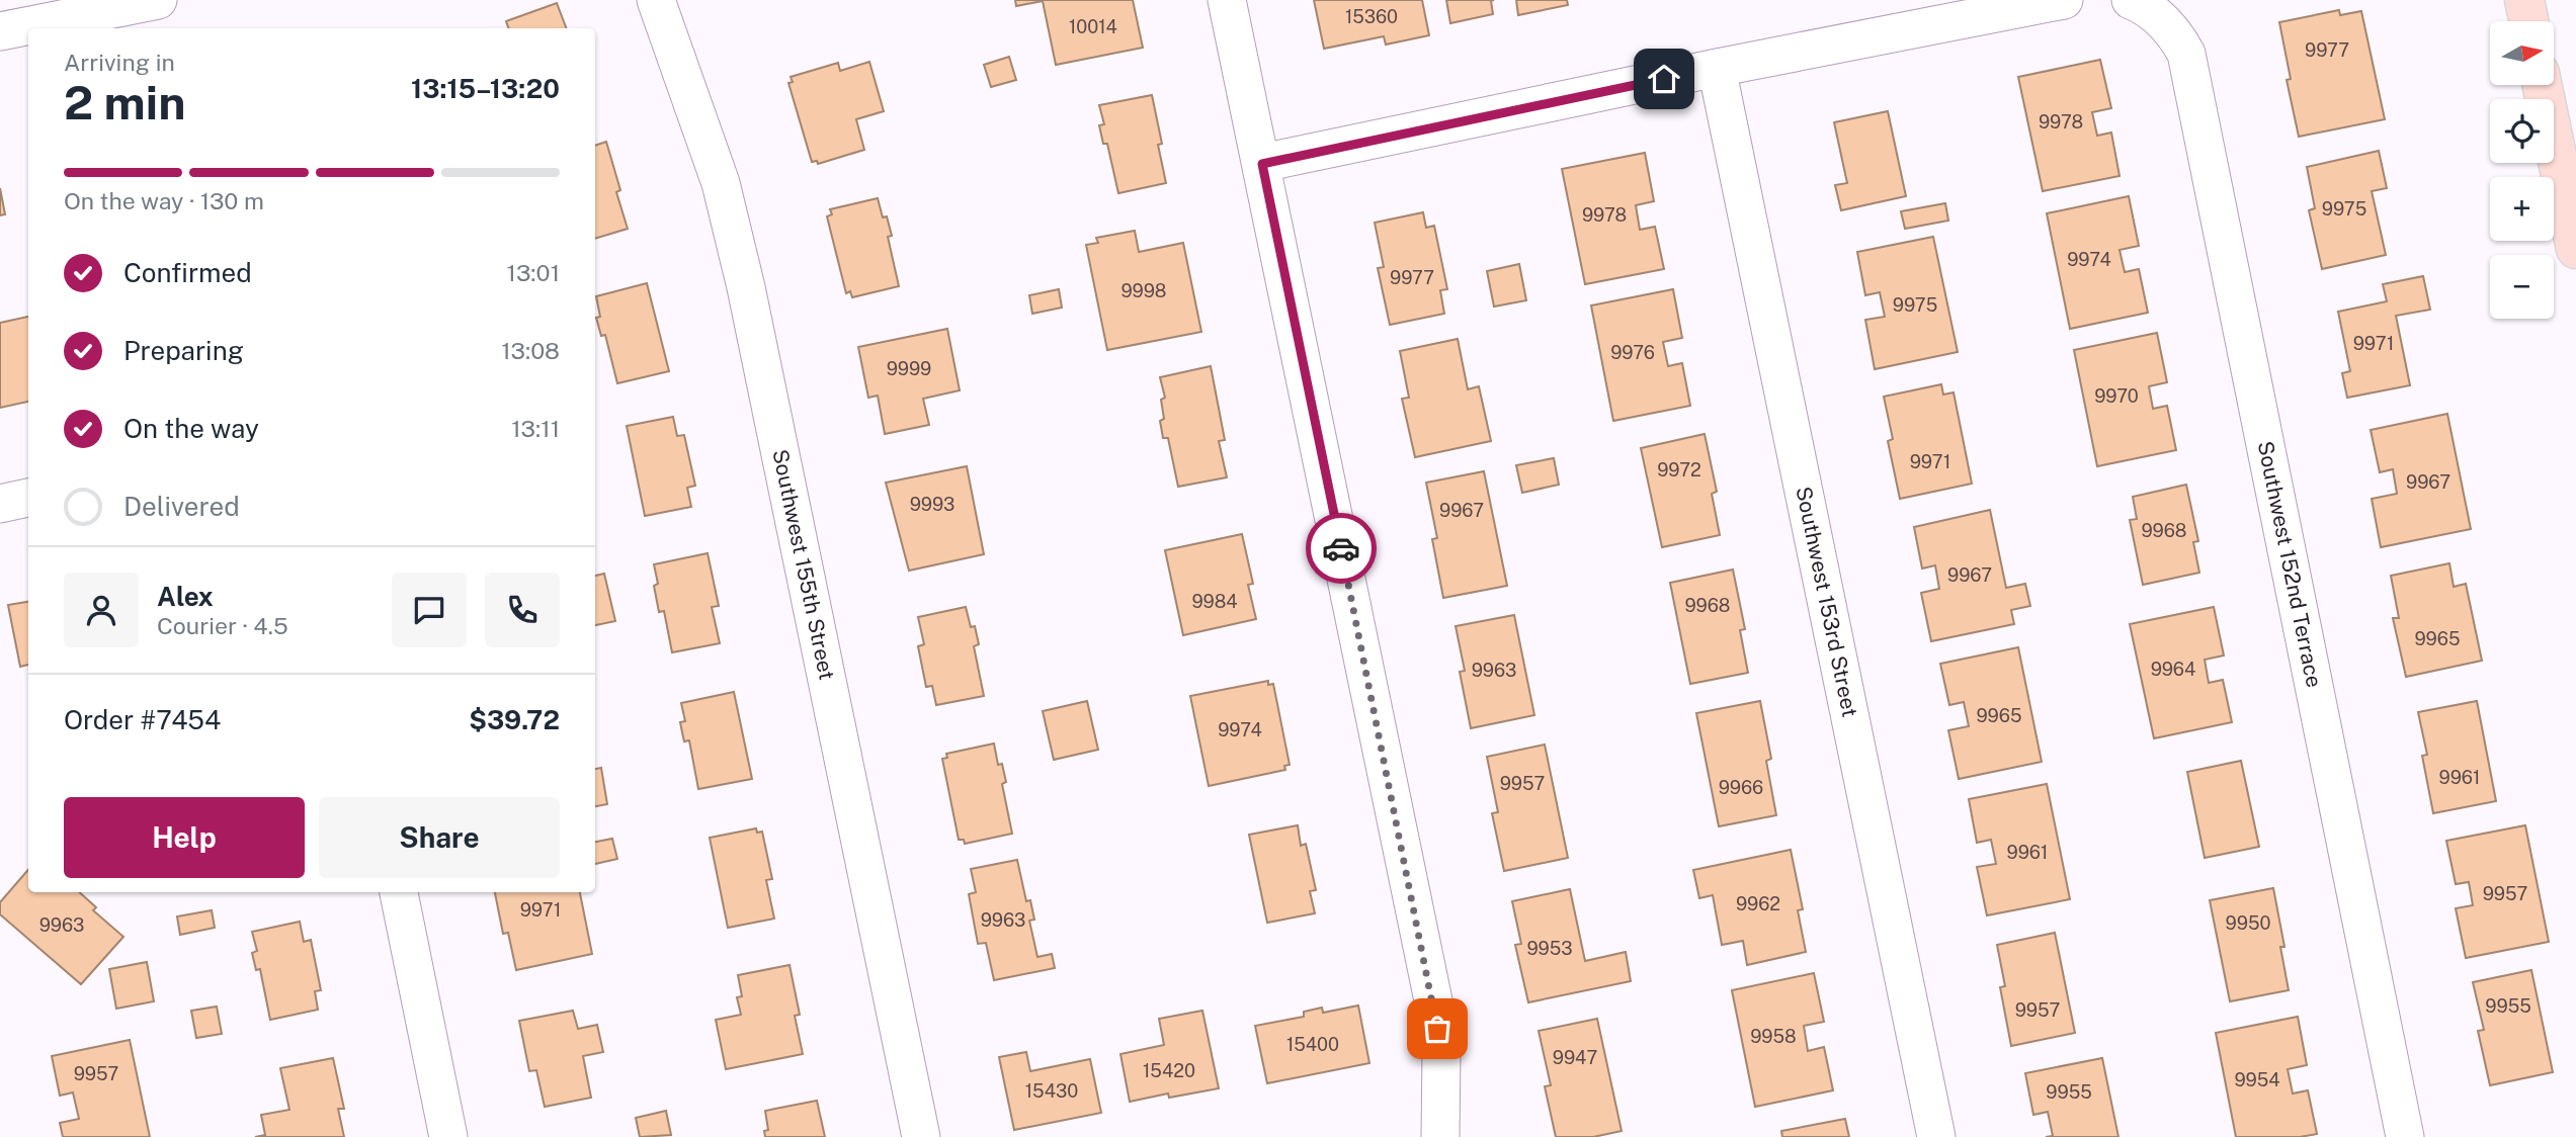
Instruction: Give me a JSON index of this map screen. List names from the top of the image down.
{
  "streets": {
    "street": ["Southwest 155th Street", "Southwest 152nd Terrace", "Southwest 153rd Street"]
  },
  "house_numbers": [
    "15360",
    "10014",
    "9977",
    "9978",
    "9975",
    "9978",
    "9974",
    "9977",
    "9998",
    "9975",
    "9971",
    "9976",
    "9999",
    "9970",
    "9971",
    "9972",
    "9967",
    "9993",
    "9967",
    "9968",
    "9967",
    "9984",
    "9968",
    "9965",
    "9964",
    "9963",
    "9965",
    "9974",
    "9961",
    "9957",
    "9966",
    "9961",
    "9957",
    "9962",
    "9971",
    "9963",
    "9950",
    "9963",
    "9953",
    "9955",
    "9957",
    "9958",
    "15400",
    "9947",
    "15420",
    "9957",
    "9954",
    "15430",
    "9955"
  ],
  "north": "right",
  "page": {
    "map_buttons": ["+", "−"],
    "heading": ["2 min", "Arriving in", "13:15–13:20"],
    "panel": [
      "Alex",
      "Courier · 4.5",
      "Order #7454",
      "$39.72"
    ],
    "bar": "On the way · 130 m",
    "list": [
      ["Confirmed", "13:01"],
      ["Preparing", "13:08"],
      ["On the way", "13:11"],
      "Delivered"
    ],
    "buttons": ["Help", "Share"]
  }
}
